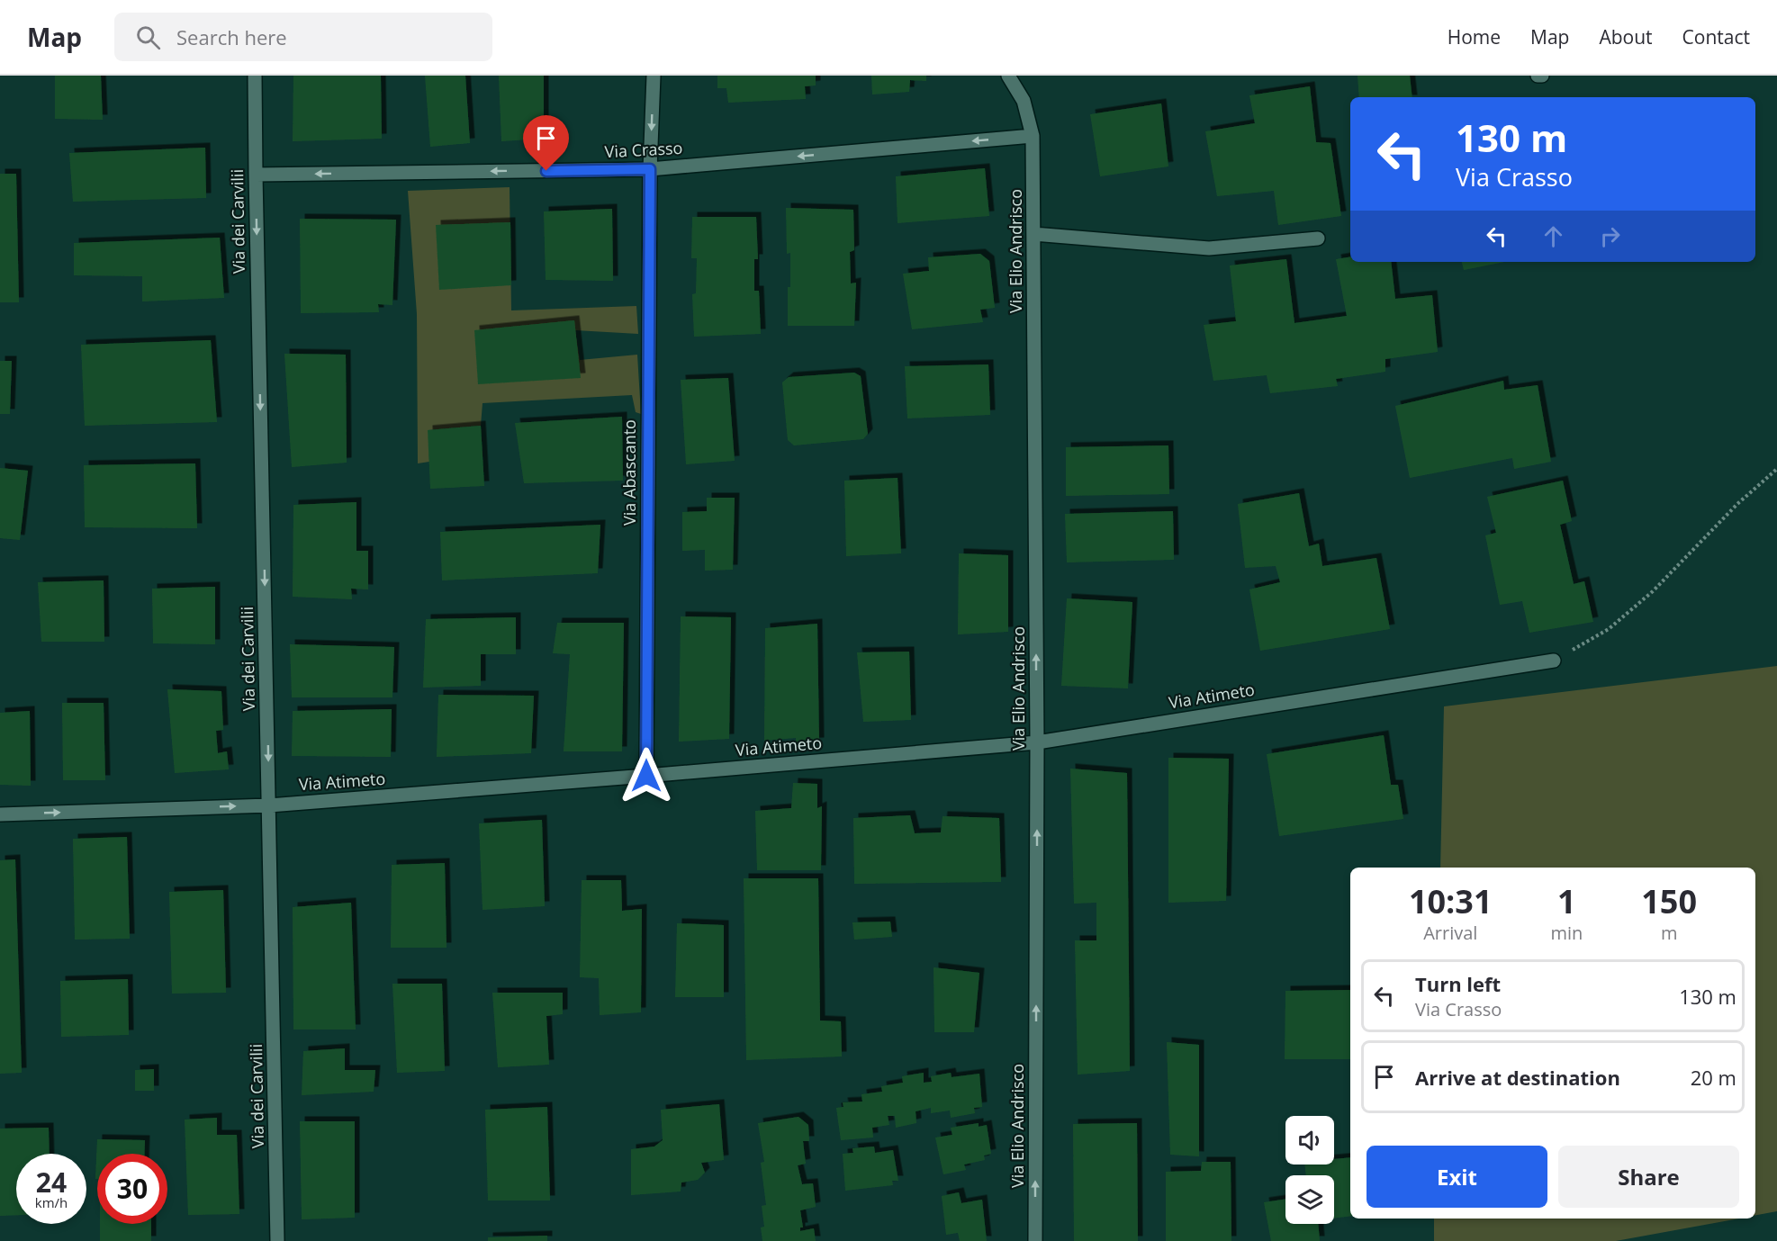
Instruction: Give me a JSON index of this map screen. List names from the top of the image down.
{
  "streets": {
    "street": [
      "Via Crasso",
      "Via dei Carvilii",
      "Via Elio Andrisco",
      "Via Abascanto",
      "Via Atimeto"
    ]
  },
  "crossings": [
    ["Via Crasso", "Via dei Carvilii"],
    ["Via Crasso", "Via Elio Andrisco"],
    ["Via Crasso", "Via Abascanto"],
    ["Via dei Carvilii", "Via Atimeto"],
    ["Via Elio Andrisco", "Via Atimeto"],
    ["Via Abascanto", "Via Atimeto"]
  ],
  "one_way": ["Via Crasso", "Via dei Carvilii", "Via Elio Andrisco"],
  "page": {
    "header": "Map",
    "search": "Search here",
    "nav": [
      "Home",
      "Map",
      "About",
      "Contact"
    ],
    "turn": ["130 m", "Via Crasso"],
    "eta": [
      "10:31",
      "Arrival",
      "1",
      "min",
      "150",
      "m"
    ],
    "list": [
      {
        "name": "Turn left",
        "note": "Via Crasso",
        "value": "130 m"
      },
      {
        "name": "Arrive at destination",
        "value": "20 m"
      }
    ],
    "buttons": ["Exit", "Share"],
    "speed": "24 km/h",
    "limit": "30"
  }
}
